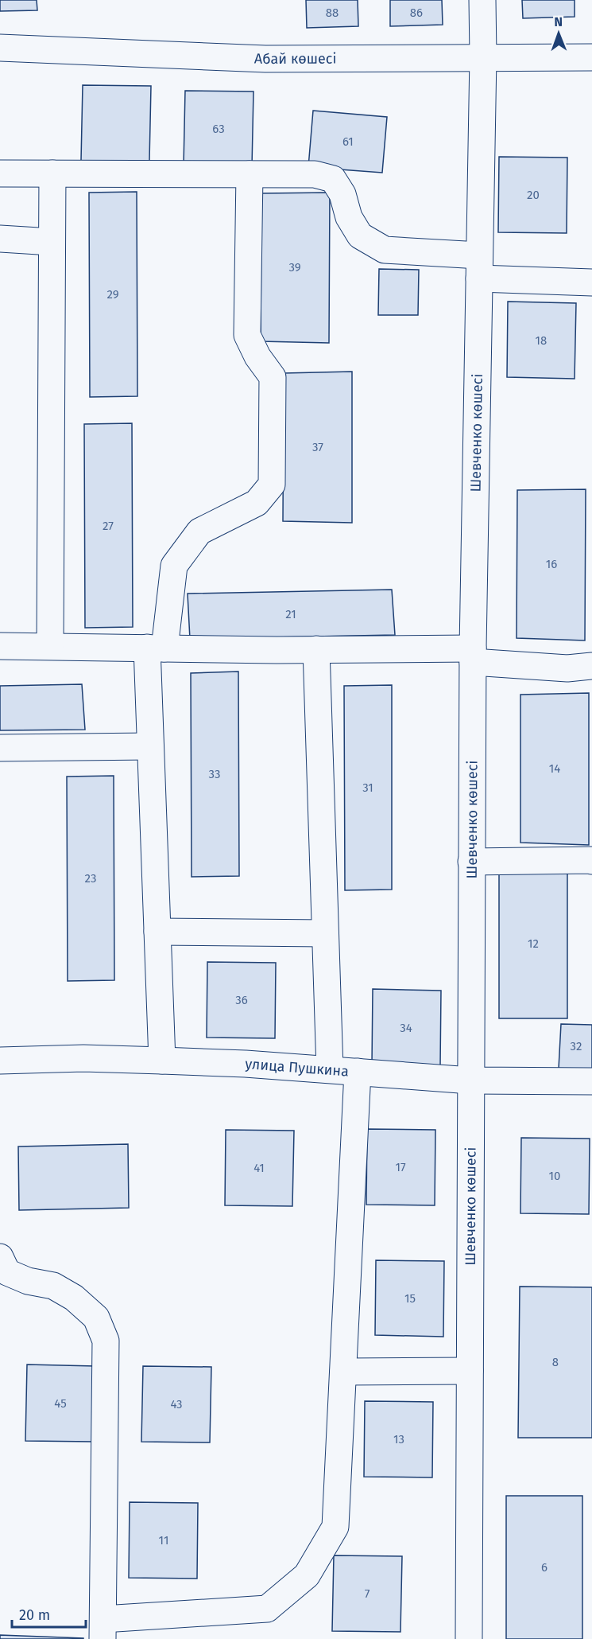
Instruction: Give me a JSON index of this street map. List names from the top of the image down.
{
  "streets": {
    "street": ["Абай көшесі", "Шевченко көшесі", "улица Пушкина"]
  },
  "crossings": [
    ["Абай көшесі", "Шевченко көшесі"],
    ["Шевченко көшесі", "улица Пушкина"]
  ],
  "house_numbers": [
    "88",
    "86",
    "63",
    "61",
    "20",
    "39",
    "29",
    "18",
    "37",
    "27",
    "16",
    "21",
    "14",
    "33",
    "31",
    "23",
    "12",
    "36",
    "34",
    "32",
    "17",
    "41",
    "10",
    "15",
    "8",
    "45",
    "43",
    "13",
    "11",
    "6",
    "7"
  ],
  "scale_bar": "20 m",
  "north": "top"
}
